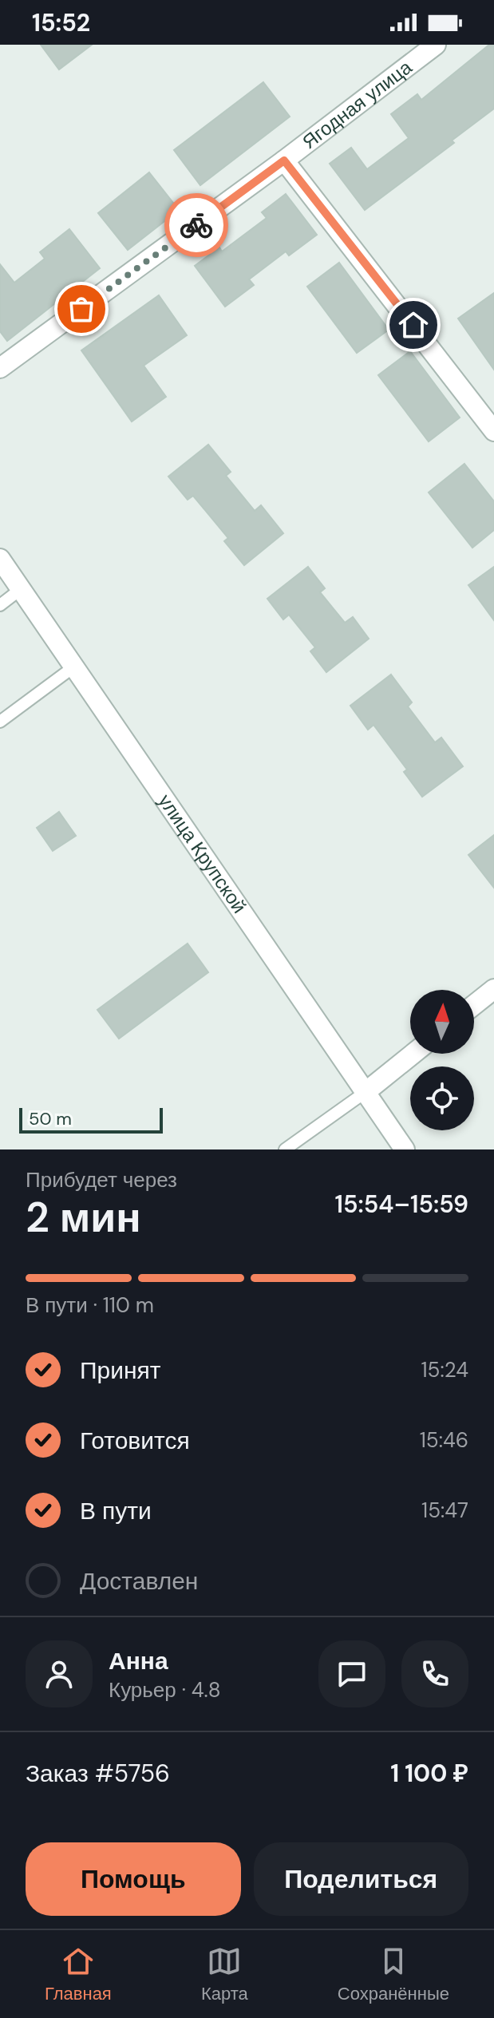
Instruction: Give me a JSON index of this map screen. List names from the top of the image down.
{
  "streets": {
    "street": ["Ягодная улица", "улица Крупской"]
  },
  "scale_bar": "50 m",
  "north": "top",
  "page": {
    "status": "15:52",
    "scale": "50 m",
    "heading": ["2 мин", "Прибудет через", "15:54–15:59"],
    "panel": [
      "Анна",
      "Курьер · 4.8",
      "Заказ #5756",
      "1 100 ₽"
    ],
    "bar": "В пути · 110 m",
    "list": [
      ["Принят", "15:24"],
      ["Готовится", "15:46"],
      ["В пути", "15:47"],
      "Доставлен"
    ],
    "buttons": ["Помощь", "Поделиться"],
    "tabs": ["Главная", "Карта", "Сохранённые"]
  }
}
